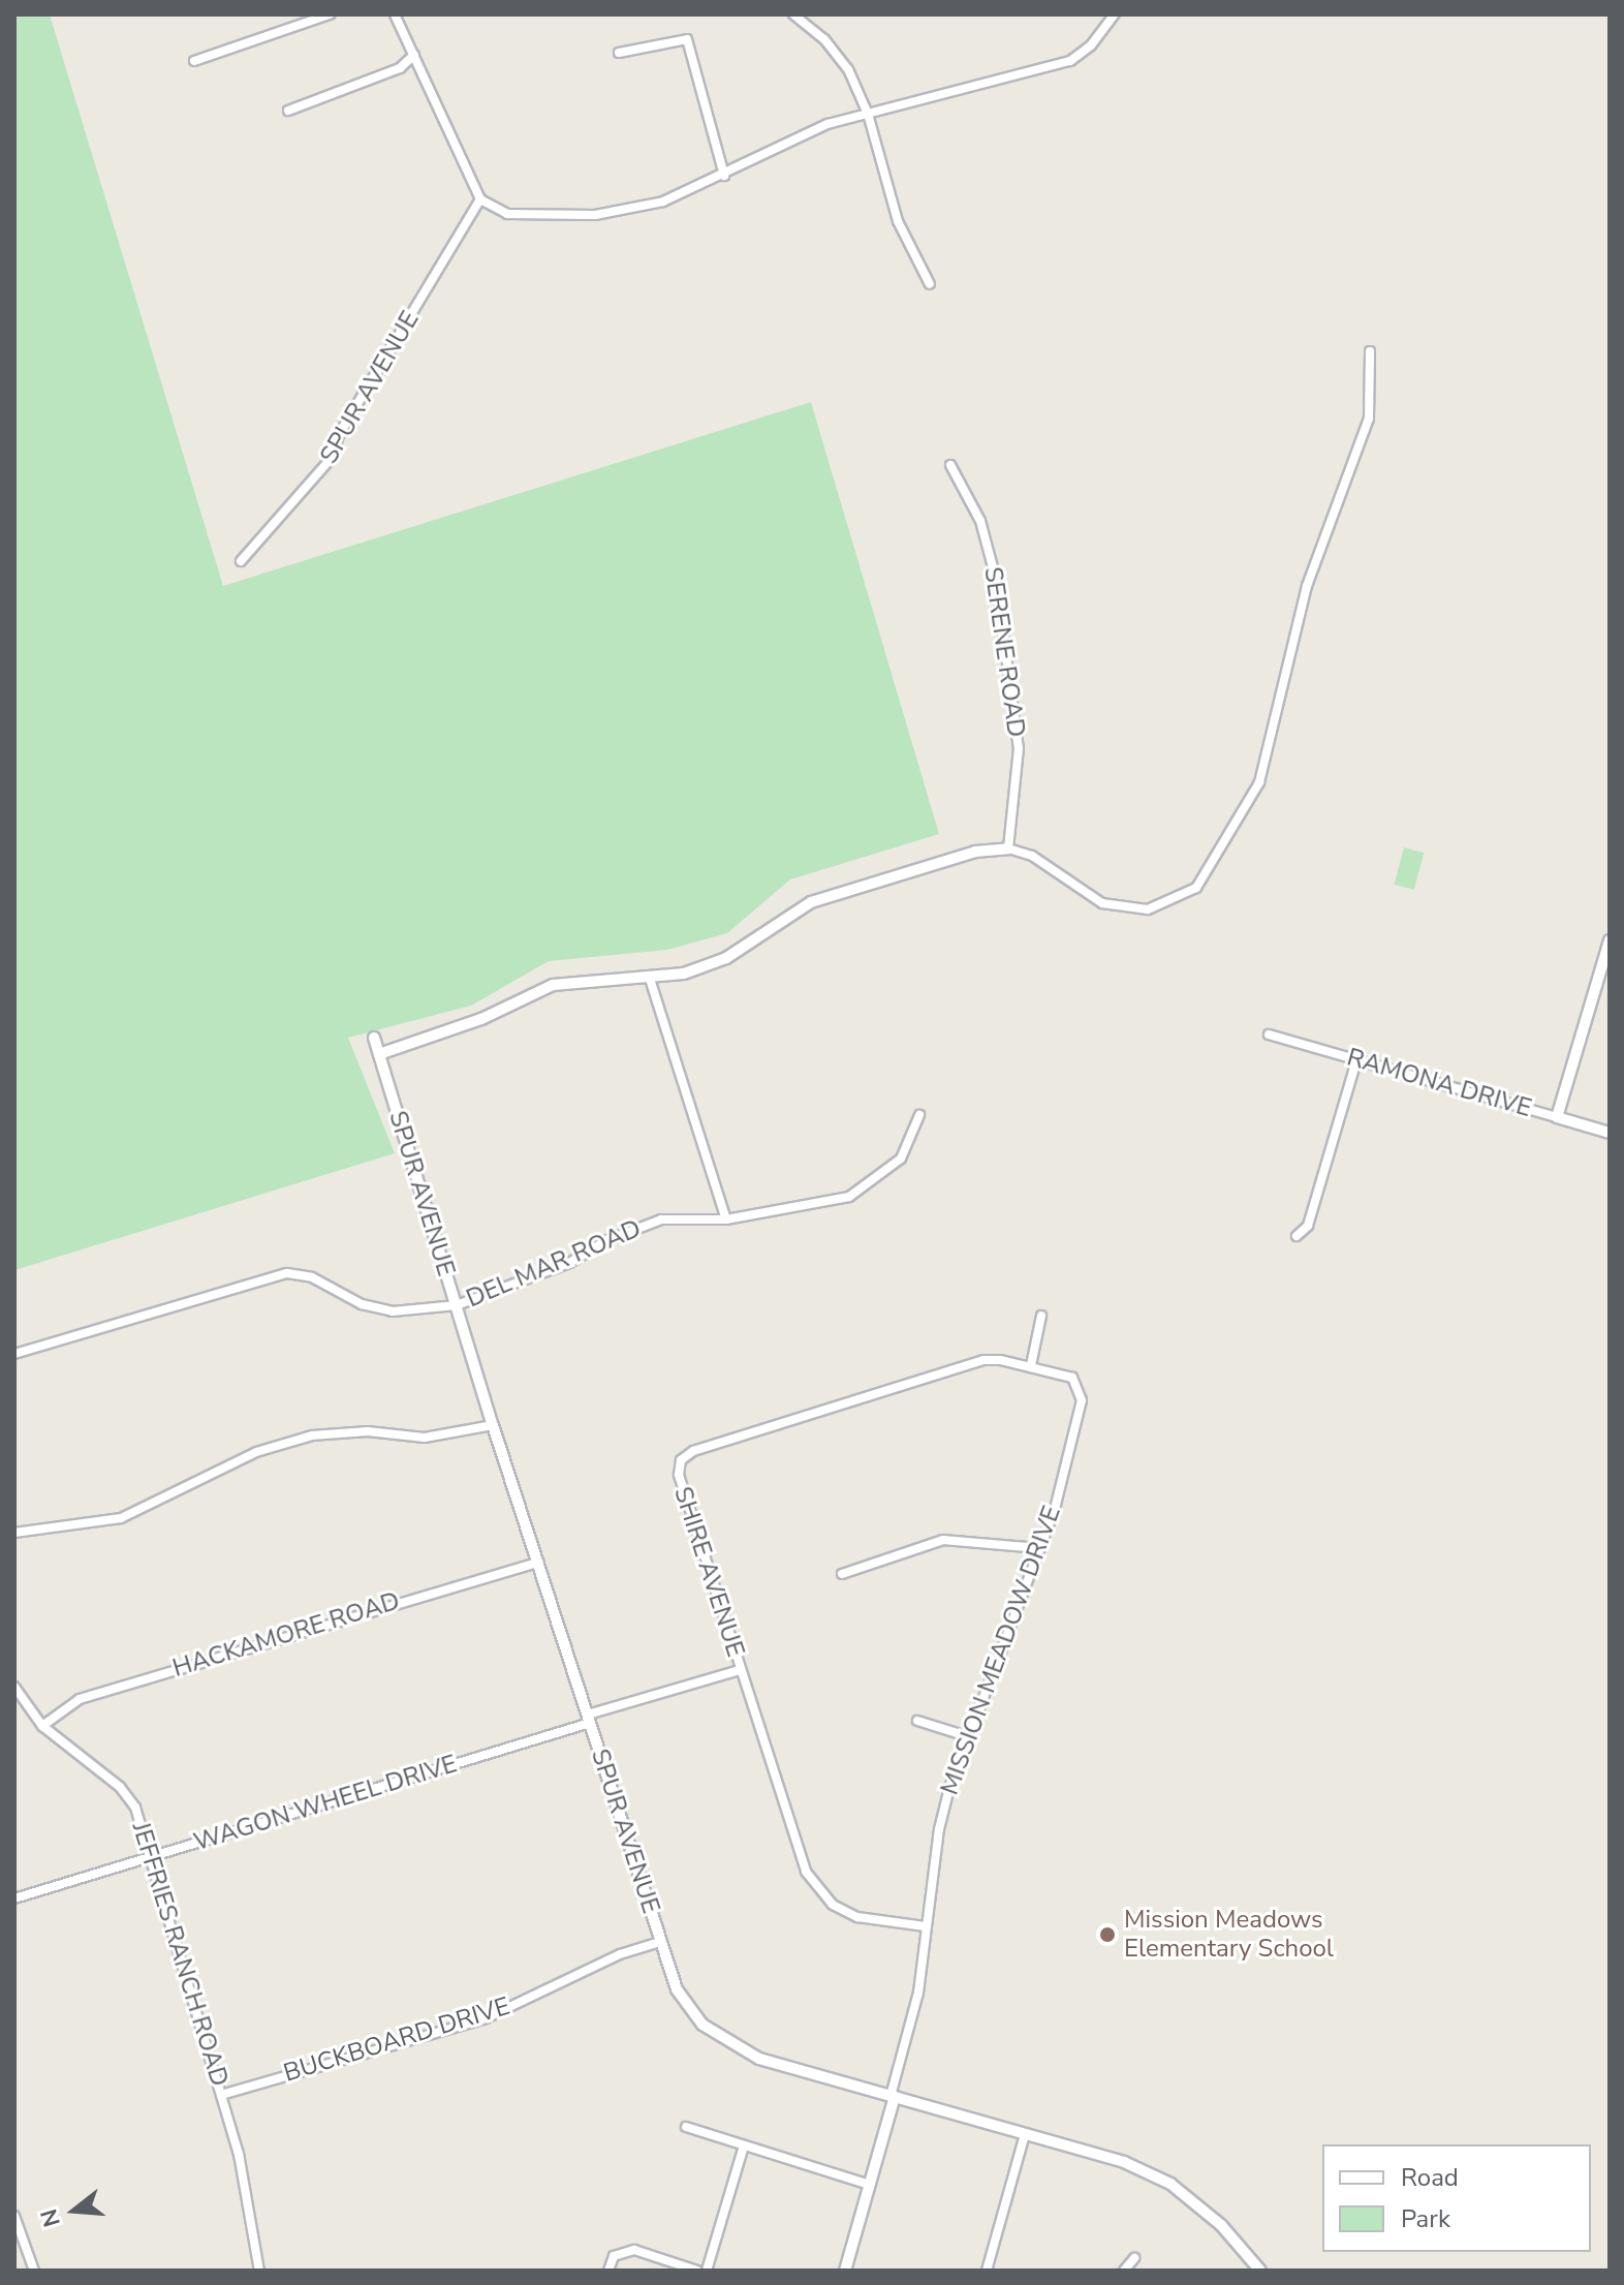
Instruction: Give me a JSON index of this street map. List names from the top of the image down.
{
  "streets": {
    "street": [
      "SPUR AVENUE",
      "SERENE ROAD",
      "RAMONA DRIVE",
      "DEL MAR ROAD",
      "SHIRE AVENUE",
      "HACKAMORE ROAD",
      "MISSION MEADOW DRIVE",
      "WAGON WHEEL DRIVE",
      "JEFFRIES RANCH ROAD",
      "BUCKBOARD DRIVE"
    ]
  },
  "crossings": [
    ["SPUR AVENUE", "DEL MAR ROAD"],
    ["SPUR AVENUE", "HACKAMORE ROAD"],
    ["SPUR AVENUE", "MISSION MEADOW DRIVE"],
    ["SPUR AVENUE", "WAGON WHEEL DRIVE"],
    ["SPUR AVENUE", "BUCKBOARD DRIVE"],
    ["SHIRE AVENUE", "MISSION MEADOW DRIVE"],
    ["SHIRE AVENUE", "WAGON WHEEL DRIVE"],
    ["HACKAMORE ROAD", "JEFFRIES RANCH ROAD"],
    ["WAGON WHEEL DRIVE", "JEFFRIES RANCH ROAD"],
    ["JEFFRIES RANCH ROAD", "BUCKBOARD DRIVE"]
  ],
  "places": ["Mission Meadows Elementary School"],
  "legend": ["Road", "Park"],
  "north": "left"
}
